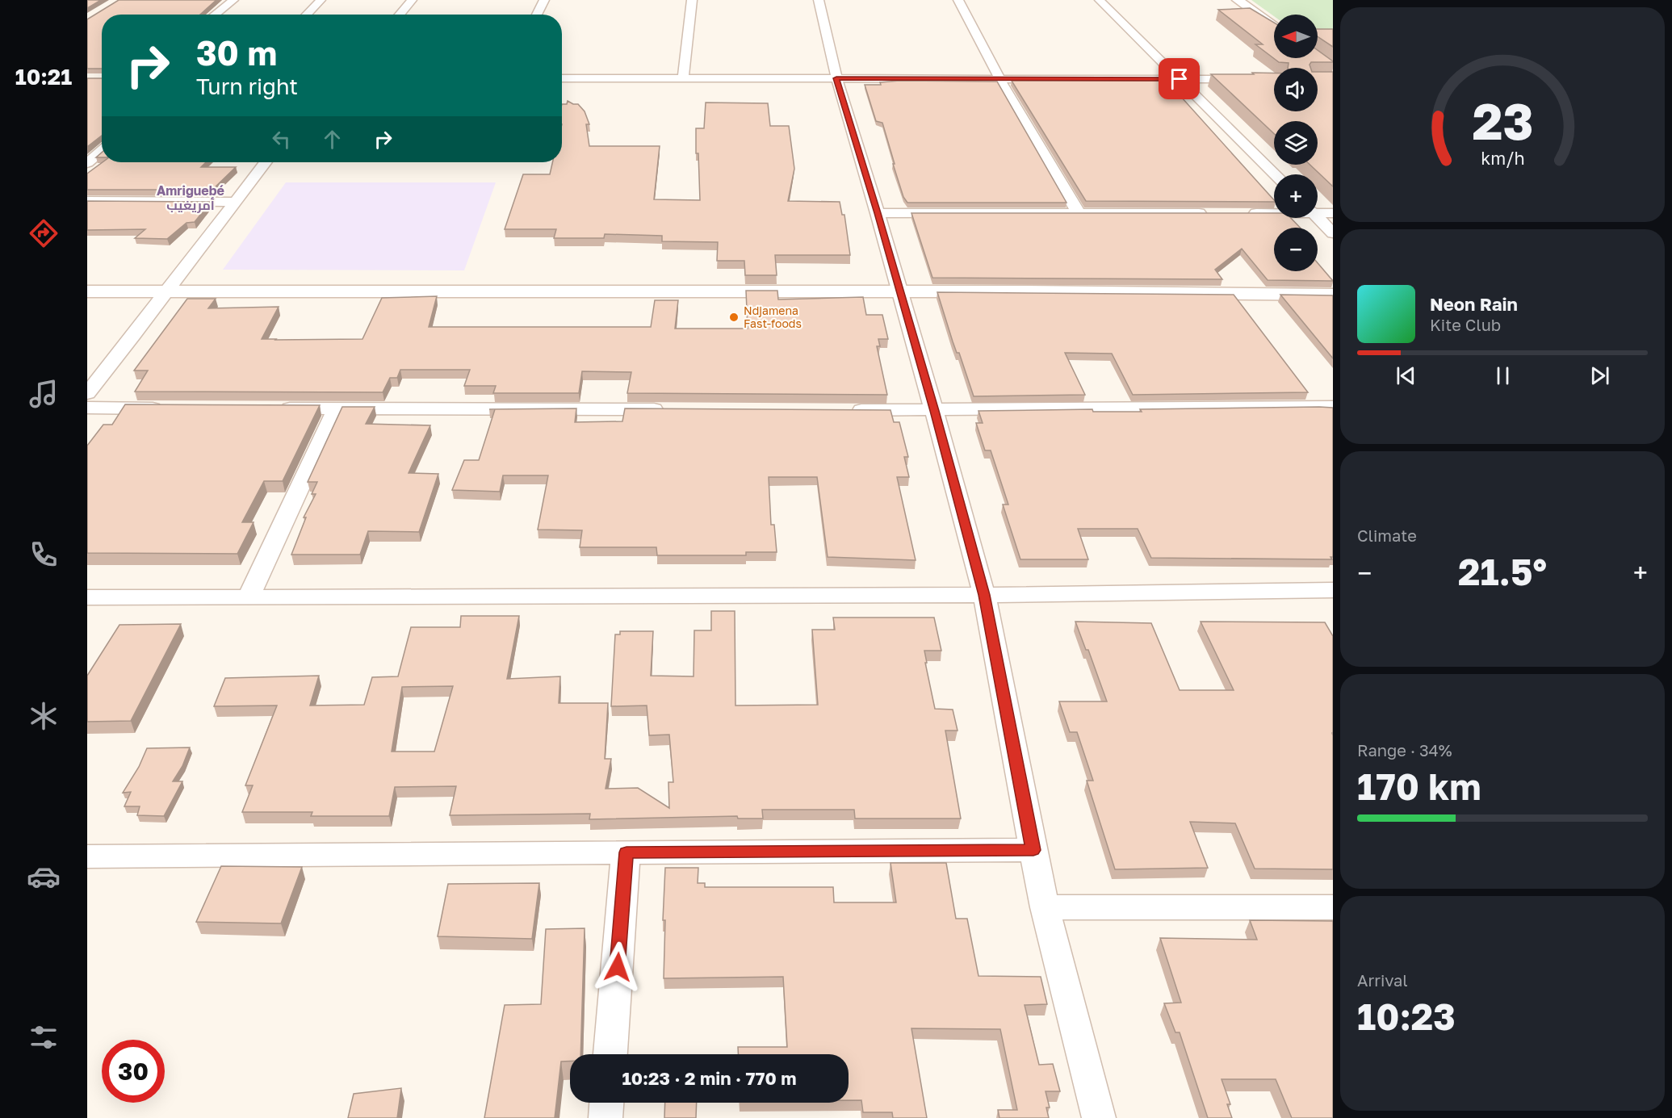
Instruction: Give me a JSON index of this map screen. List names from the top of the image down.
{
  "districts": ["Amriguebé أمريغيب"],
  "places": ["Ndjamena Fast-foods"],
  "north": "left",
  "page": {
    "tabs": "10:21",
    "map_buttons": ["+", "−"],
    "turn": ["30 m", "Turn right"],
    "song": ["Neon Rain", "Kite Club"],
    "tile": [
      "Climate",
      ["Range · 34%", "170 km"],
      ["Arrival", "10:23"]
    ],
    "heat": ["−", "21.5°", "+"],
    "limit": "30",
    "trip": "10:23 · 2 min · 770 m",
    "gauge": ["23", "km/h"]
  }
}
